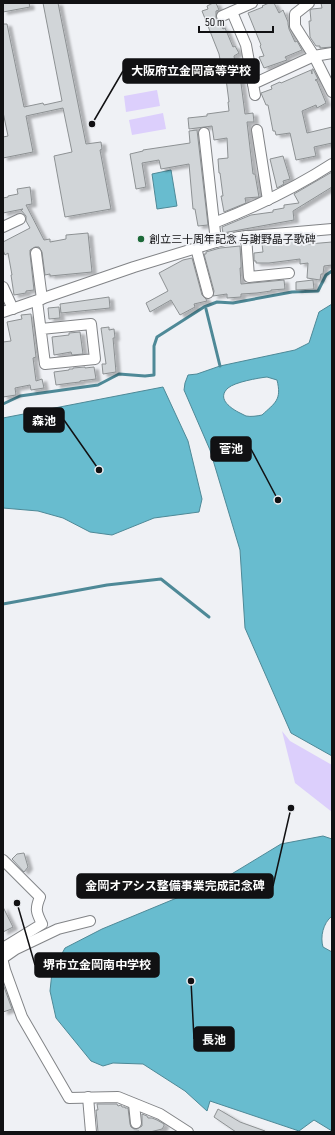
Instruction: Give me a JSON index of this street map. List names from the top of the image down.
{
  "places": [
    "大阪府立金岡高等学校",
    "創立三十周年記念 与謝野晶子歌碑",
    "森池",
    "菅池",
    "金岡オアシス整備事業完成記念碑",
    "堺市立金岡南中学校",
    "長池"
  ],
  "scale_bar": "50 m"
}
